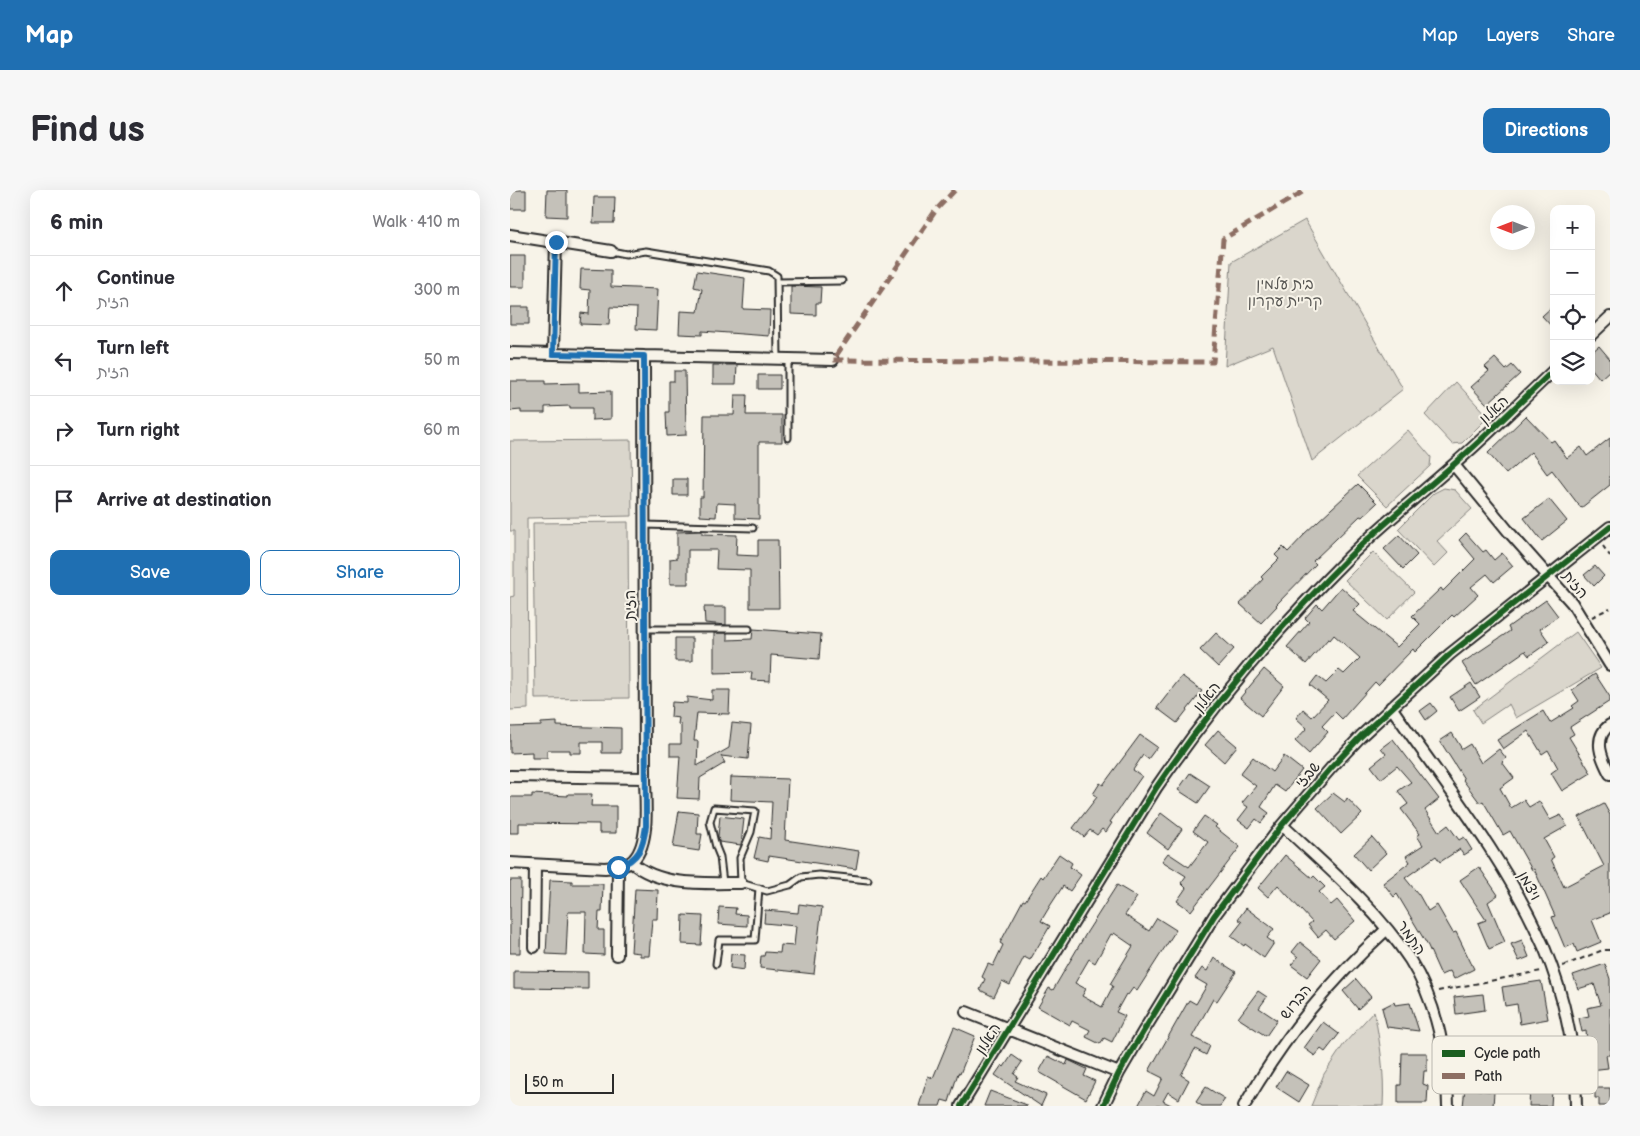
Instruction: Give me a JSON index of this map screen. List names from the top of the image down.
{
  "streets": {
    "street": [
      "האלון",
      "הזית",
      "שבזי",
      "ויצמן",
      "התמר",
      "הברוש"
    ]
  },
  "crossings": [
    ["האלון", "שבזי"],
    ["הזית", "שבזי"],
    ["שבזי", "ויצמן"],
    ["שבזי", "התמר"],
    ["התמר", "הברוש"]
  ],
  "parks": ["בית עלמין קריית עקרון"],
  "legend": ["Cycle path", "Path"],
  "scale_bar": "50 m",
  "north": "left",
  "page": {
    "header": "Map",
    "nav": ["Map", "Layers", "Share"],
    "buttons": [
      "Directions",
      ["Save", "Share"]
    ],
    "title": "Find us",
    "heading": ["6 min", "Walk · 410 m"],
    "map_buttons": ["+", "−"],
    "list": [
      ["Continue", "הזית", "300 m"],
      ["Turn left", "הזית", "50 m"],
      ["Turn right", "60 m"],
      "Arrive at destination"
    ],
    "scale": "50 m"
  }
}
